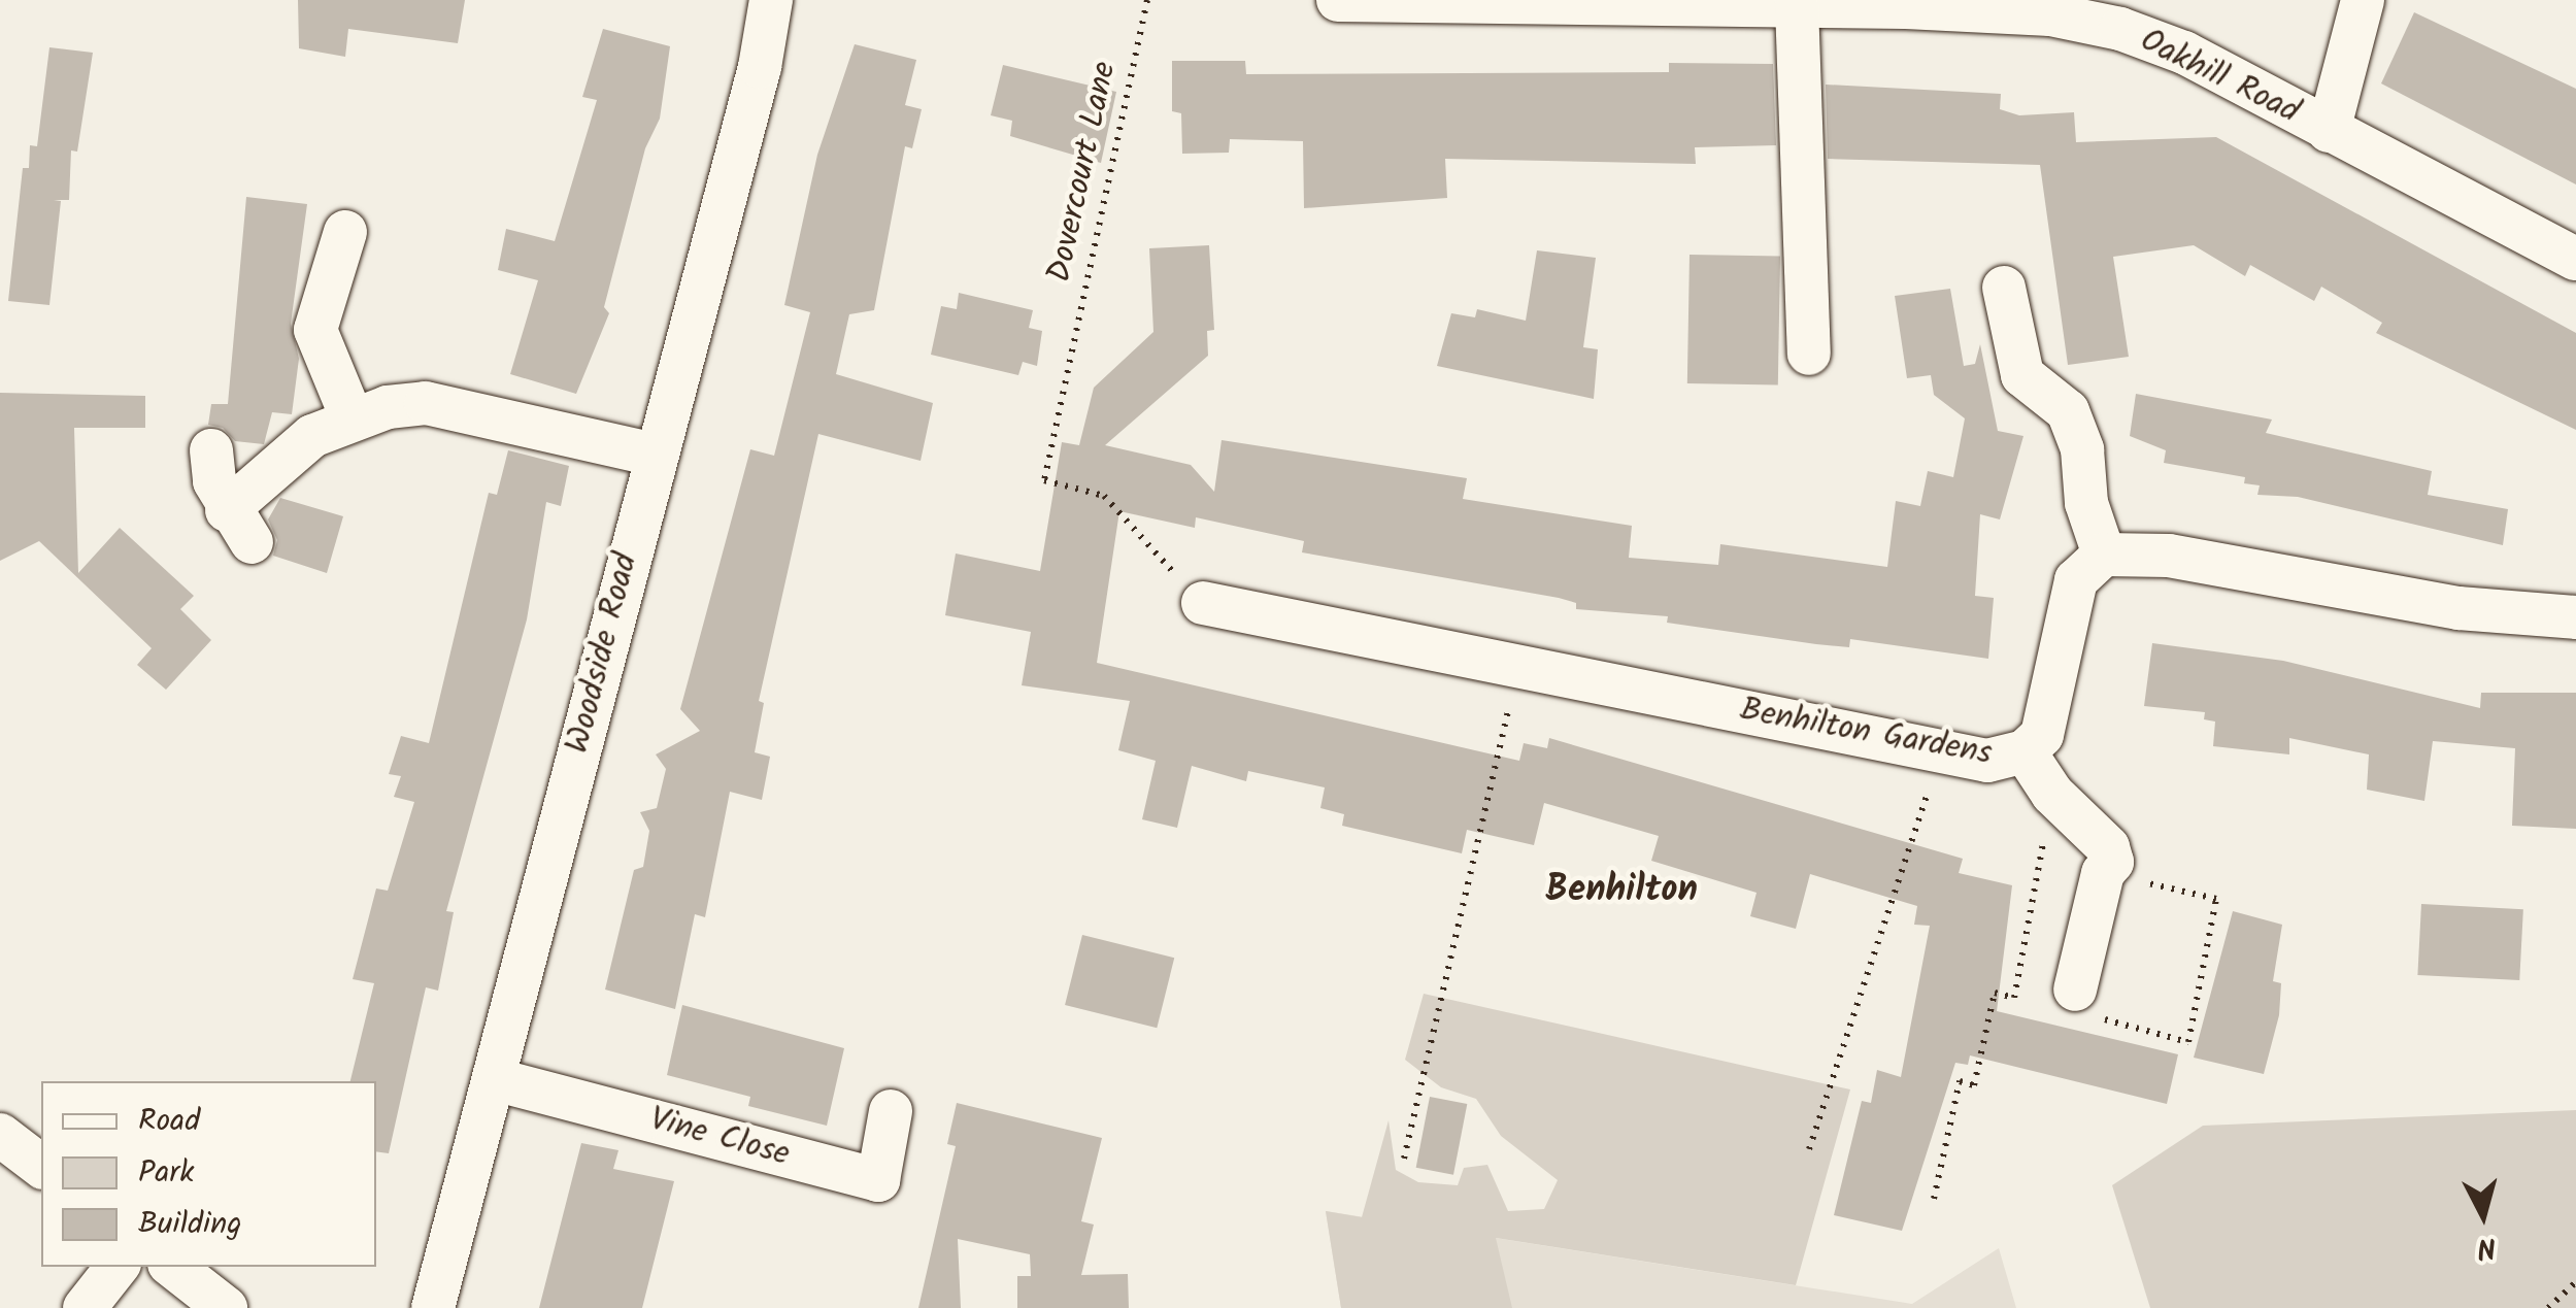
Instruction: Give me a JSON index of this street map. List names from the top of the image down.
{
  "streets": {
    "street": [
      "Oakhill Road",
      "Woodside Road",
      "Benhilton Gardens",
      "Vine Close"
    ],
    "path": ["Dovercourt Lane"]
  },
  "crossings": [
    ["Dovercourt Lane", "Benhilton Gardens"],
    ["Woodside Road", "Vine Close"]
  ],
  "districts": ["Benhilton"],
  "legend": ["Road", "Park", "Building"],
  "north": "bottom"
}
